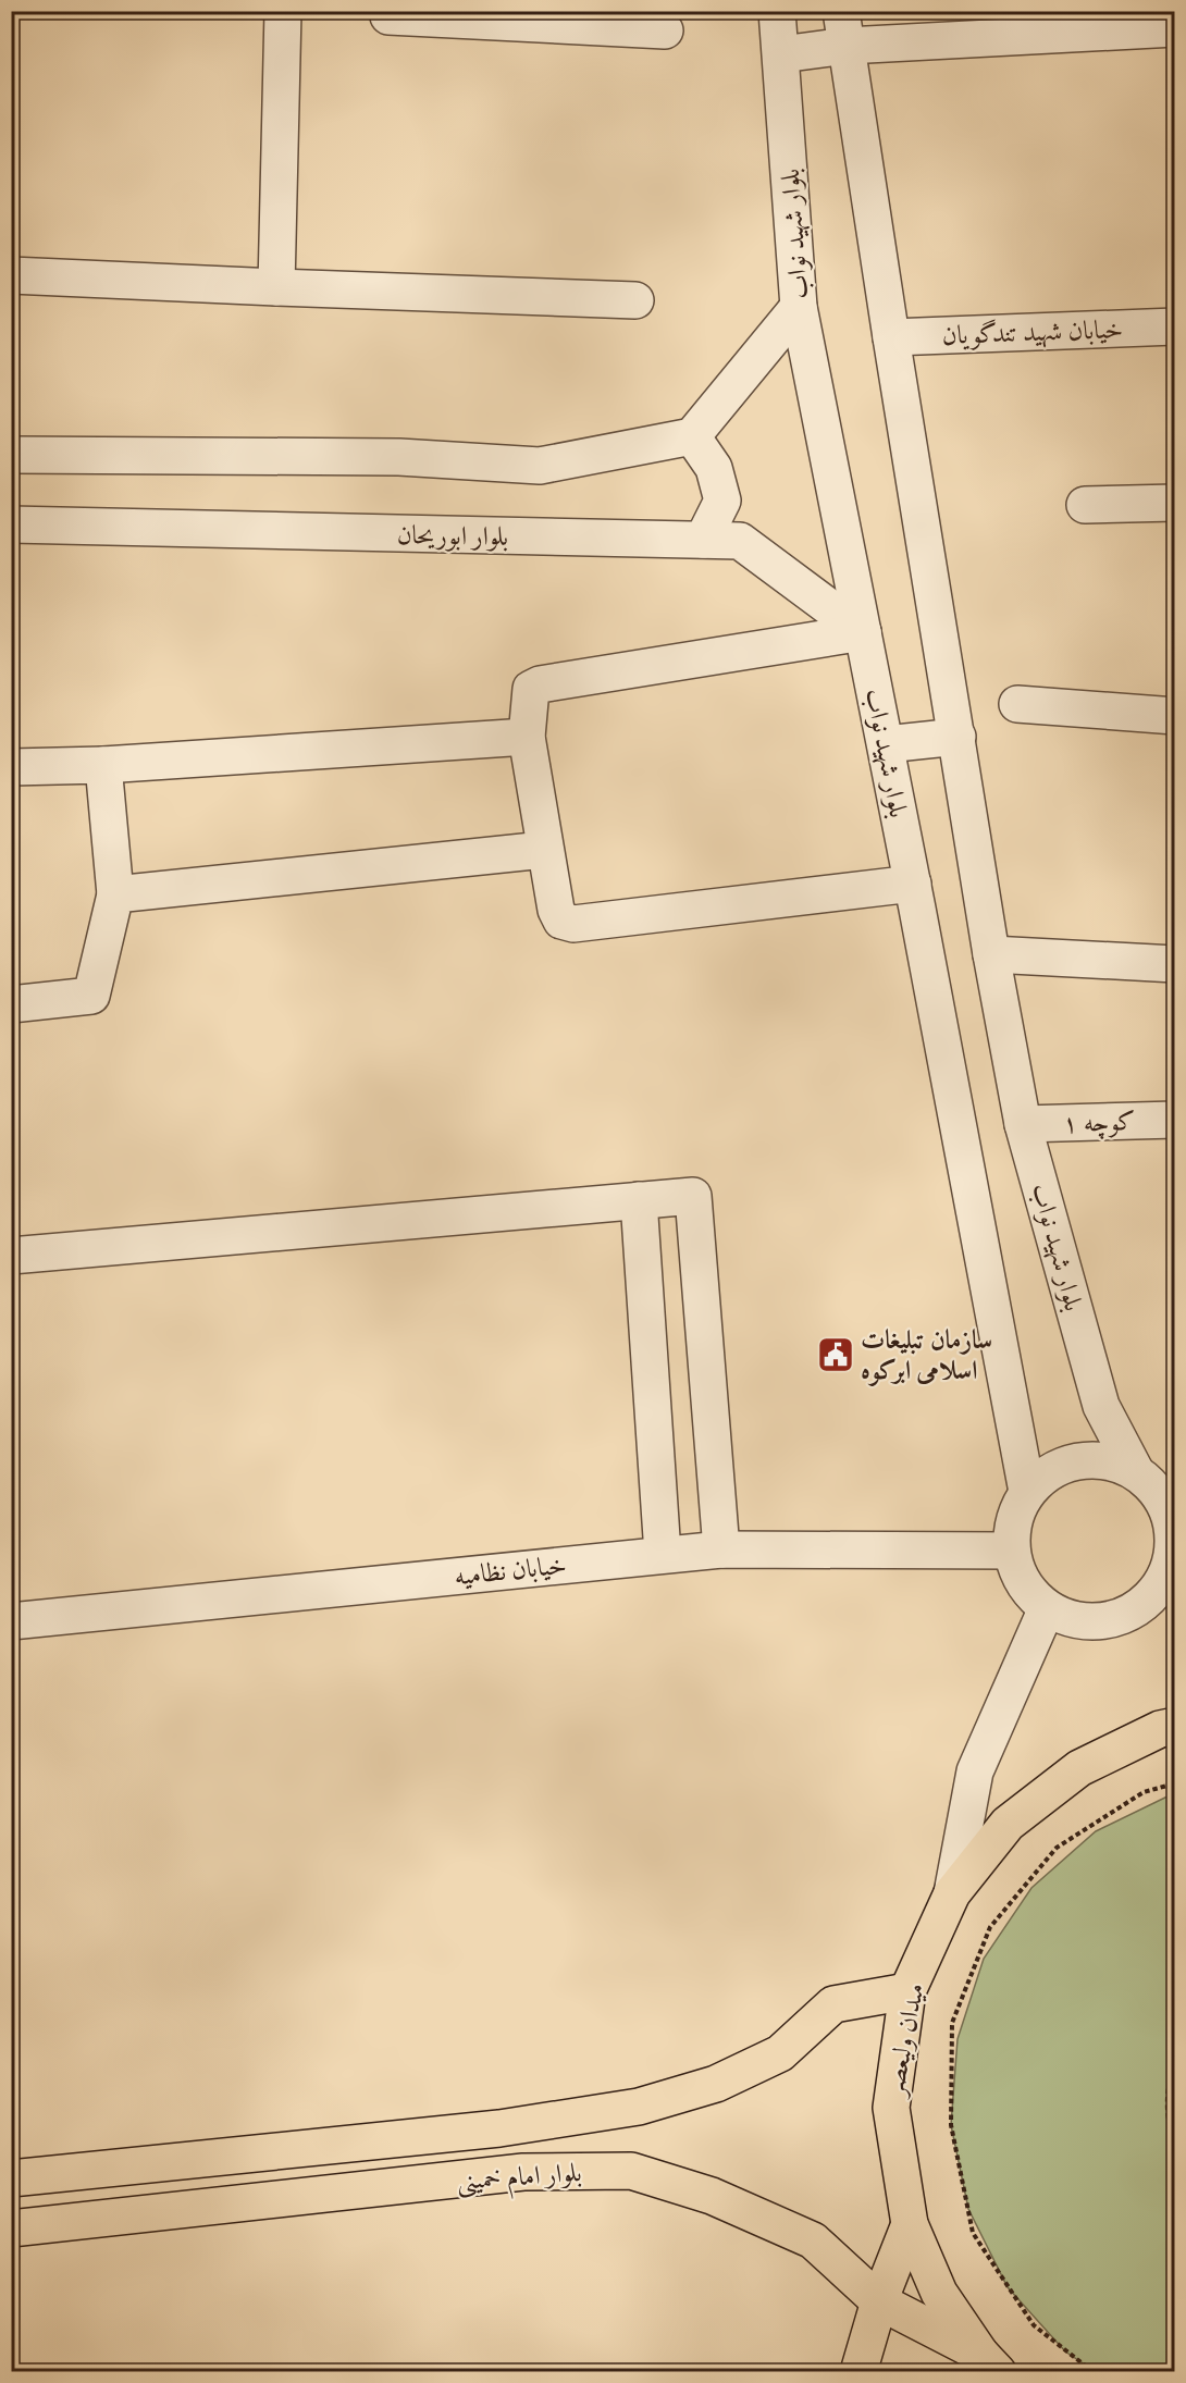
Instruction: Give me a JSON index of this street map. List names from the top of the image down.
{
  "streets": {
    "main road": ["میدان ولیعصر", "بلوار امام خمینی"],
    "street": [
      "بلوار شهید نواب",
      "خیابان شهید تندگویان",
      "بلوار ابوریحان",
      "کوچه ۱",
      "خیابان نظامیه"
    ]
  },
  "crossings": [
    ["بلوار شهید نواب", "خیابان شهید تندگویان"],
    ["بلوار شهید نواب", "بلوار ابوریحان"],
    ["بلوار شهید نواب", "کوچه ۱"],
    ["بلوار شهید نواب", "خیابان نظامیه"],
    ["میدان ولیعصر", "بلوار امام خمینی"]
  ],
  "places": {
    "public building": ["سازمان تبلیغات اسلامی ابرکوه"]
  }
}
